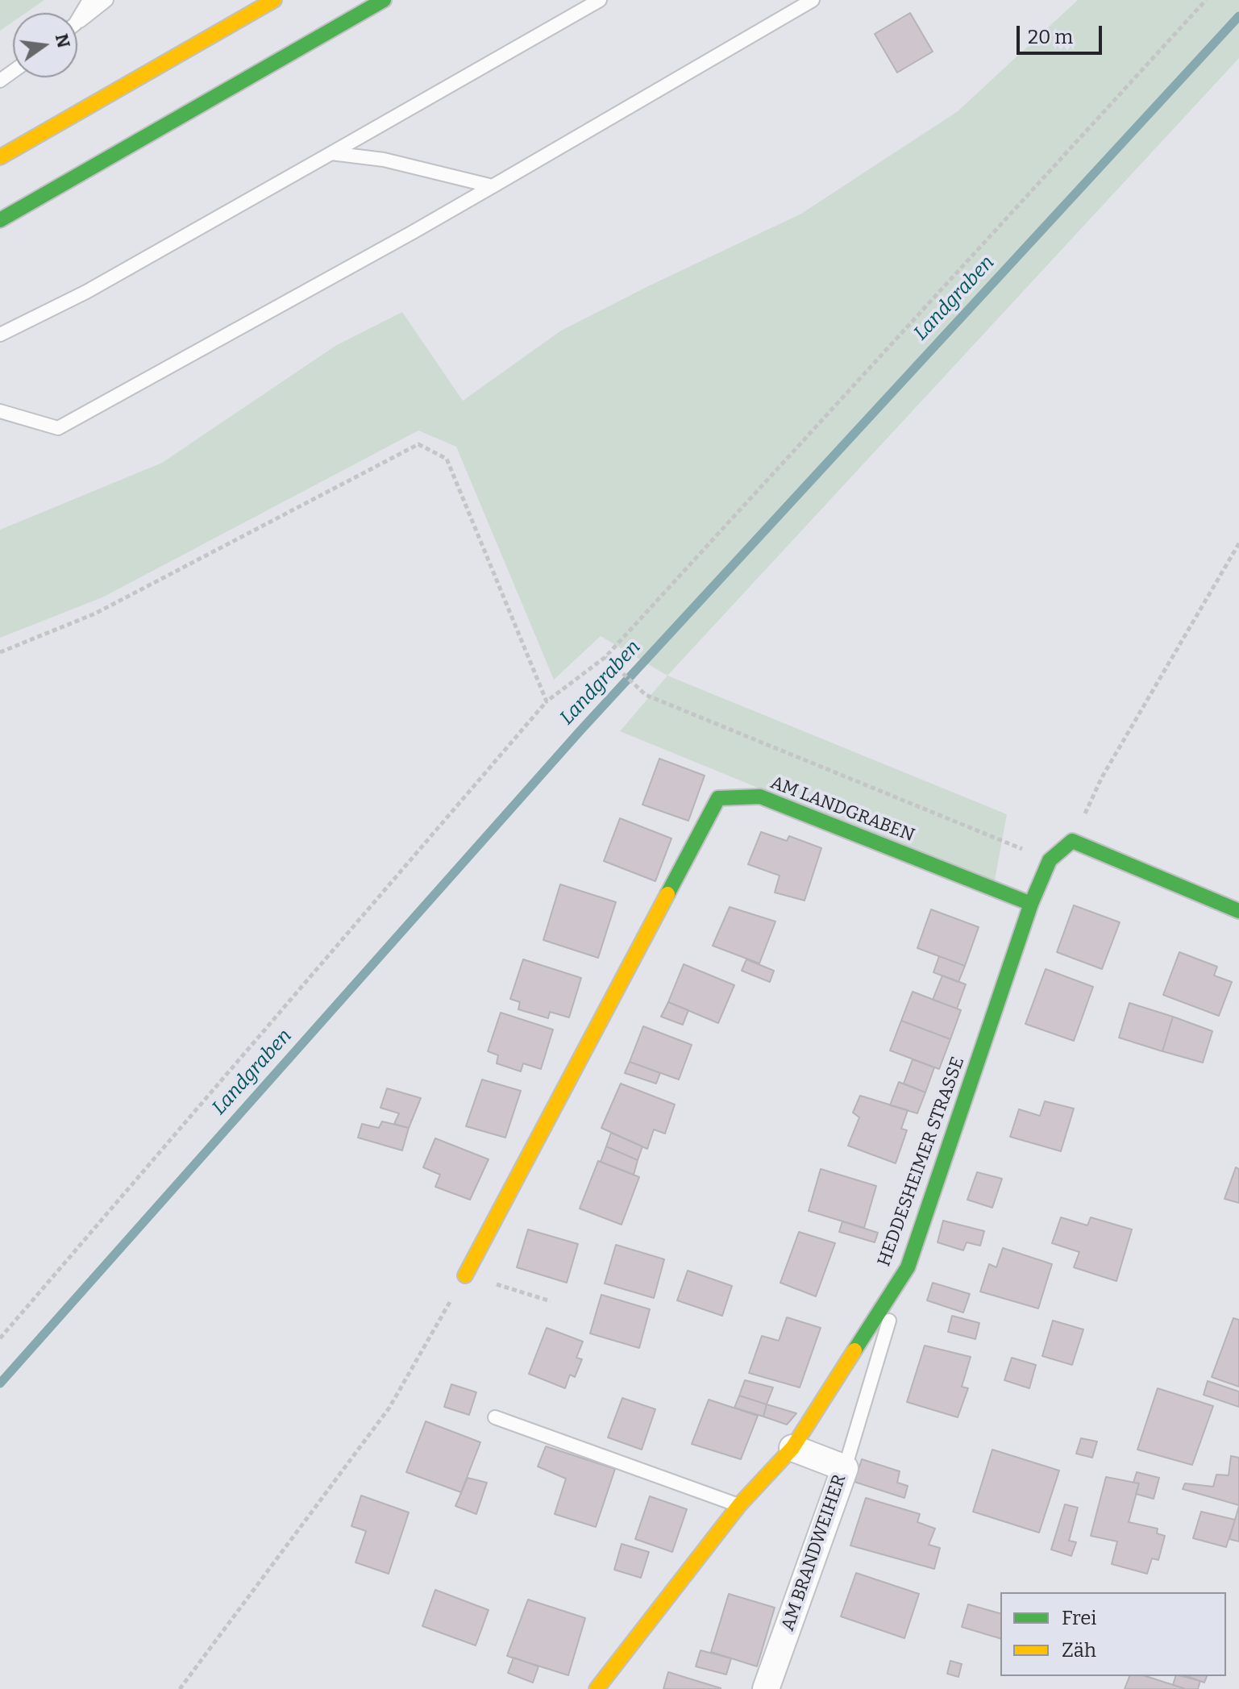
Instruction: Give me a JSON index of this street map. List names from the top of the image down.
{
  "streets": {
    "main road": ["AM LANDGRABEN", "HEDDESHEIMER STRASSE"],
    "street": ["AM BRANDWEIHER"]
  },
  "crossings": [
    ["AM LANDGRABEN", "HEDDESHEIMER STRASSE"],
    ["HEDDESHEIMER STRASSE", "AM BRANDWEIHER"]
  ],
  "water": ["Landgraben"],
  "legend": ["Frei", "Zäh"],
  "scale_bar": "20 m",
  "north": "right"
}
